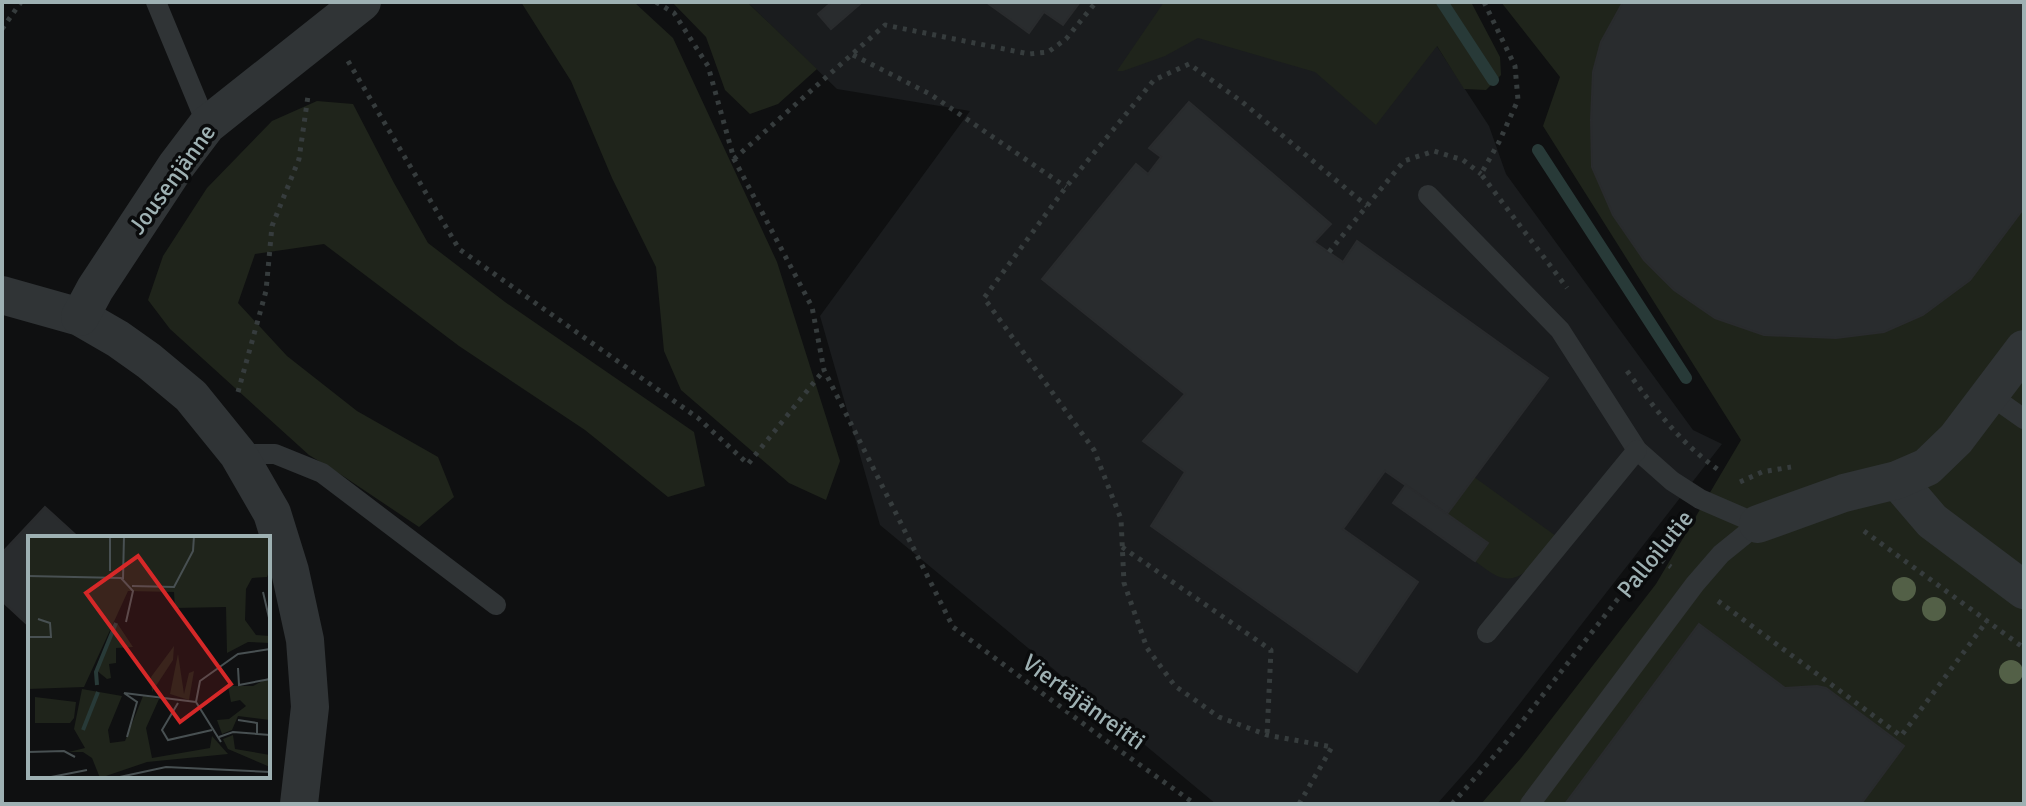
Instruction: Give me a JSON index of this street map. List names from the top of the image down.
{
  "streets": {
    "street": ["Jousenjänne"],
    "lane": ["Palloilutie"],
    "path": ["Viertäjänreitti"]
  }
}
